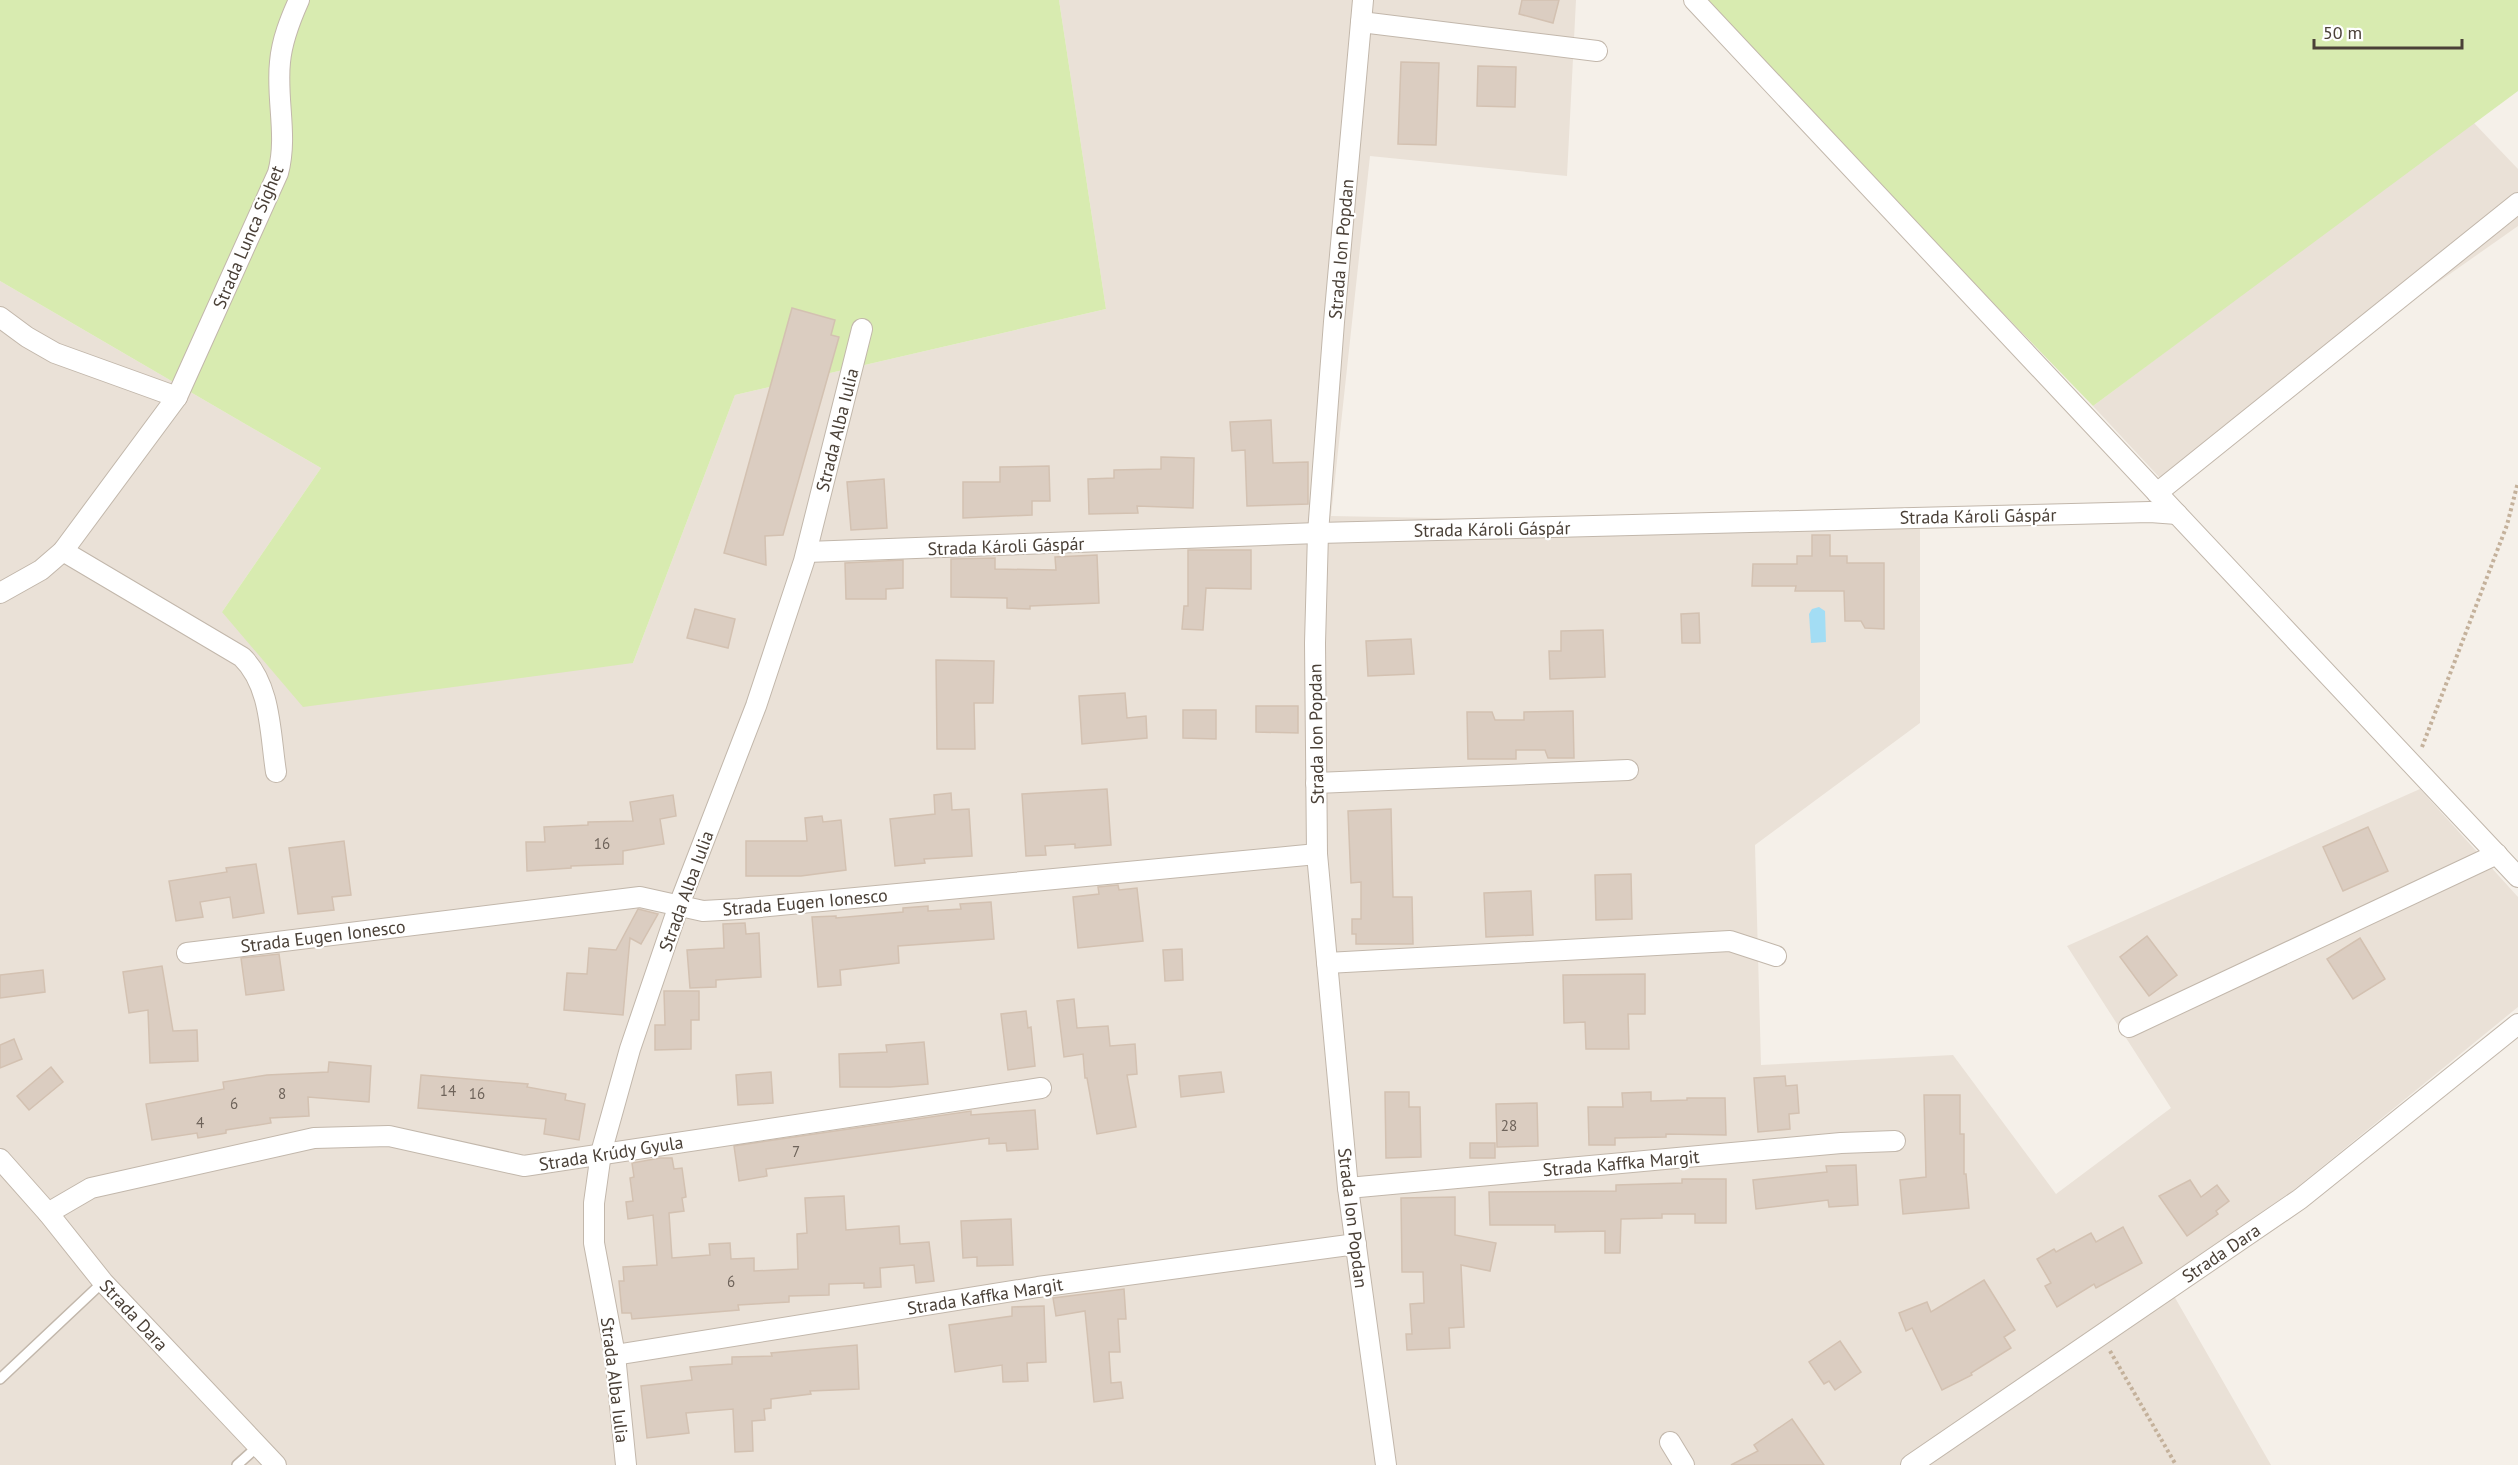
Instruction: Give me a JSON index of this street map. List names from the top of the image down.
{
  "streets": {
    "street": [
      "Strada Lunca Sighet",
      "Strada Ion Popdan",
      "Strada Alba Iulia",
      "Strada Károli Gáspár",
      "Strada Eugen Ionesco",
      "Strada Krúdy Gyula",
      "Strada Kaffka Margit",
      "Strada Dara"
    ]
  },
  "crossings": [
    ["Strada Ion Popdan", "Strada Károli Gáspár"],
    ["Strada Ion Popdan", "Strada Eugen Ionesco"],
    ["Strada Ion Popdan", "Strada Kaffka Margit"],
    ["Strada Alba Iulia", "Strada Károli Gáspár"],
    ["Strada Alba Iulia", "Strada Eugen Ionesco"],
    ["Strada Alba Iulia", "Strada Krúdy Gyula"],
    ["Strada Alba Iulia", "Strada Kaffka Margit"],
    ["Strada Krúdy Gyula", "Strada Dara"]
  ],
  "house_numbers": [
    "16",
    "14",
    "8",
    "16",
    "6",
    "4",
    "28",
    "7",
    "6"
  ],
  "scale_bar": "50 m"
}
